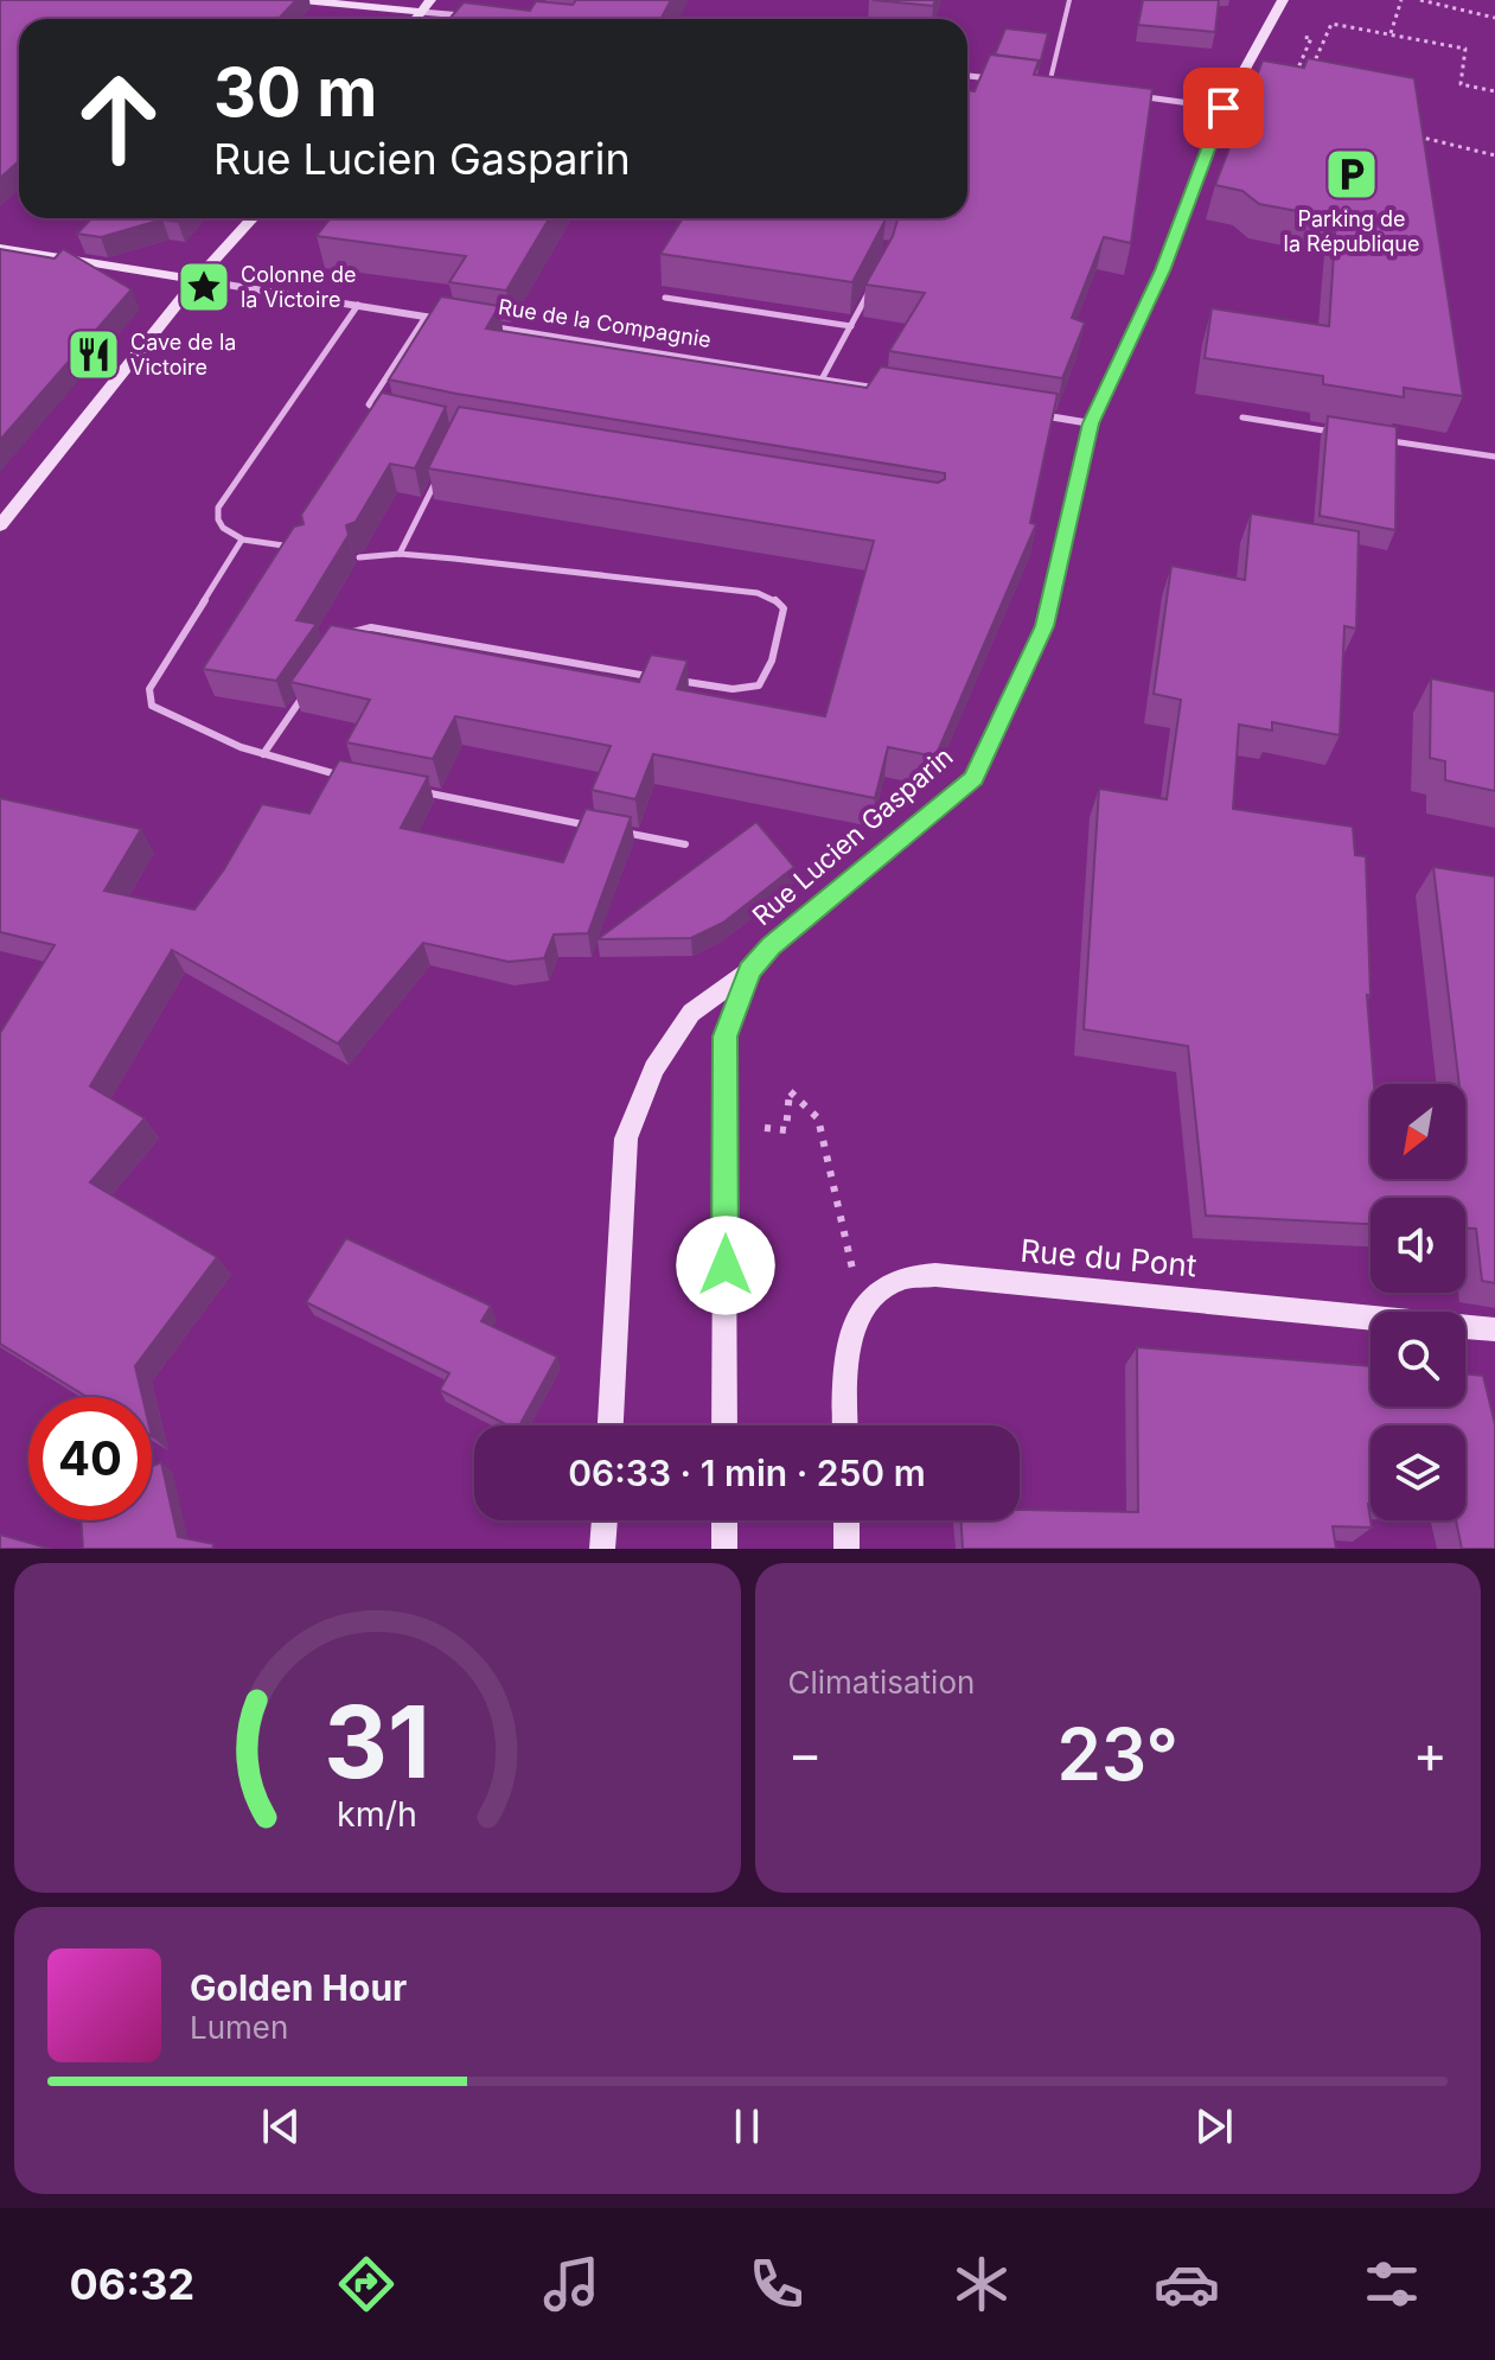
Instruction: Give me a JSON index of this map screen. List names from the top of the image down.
{
  "streets": {
    "street": ["Rue de la Compagnie", "Rue Lucien Gasparin", "Rue du Pont"]
  },
  "places": {
    "parking": ["Parking de la République"],
    "place": ["Colonne de la Victoire"],
    "restaurant": ["Cave de la Victoire"]
  },
  "north": "bottom left",
  "page": {
    "turn": ["30 m", "Rue Lucien Gasparin"],
    "limit": "40",
    "trip": "06:33 · 1 min · 250 m",
    "tile": "Climatisation",
    "heat": ["−", "23°", "+"],
    "song": ["Golden Hour", "Lumen"],
    "tabs": "06:32",
    "gauge": ["31", "km/h"]
  }
}
